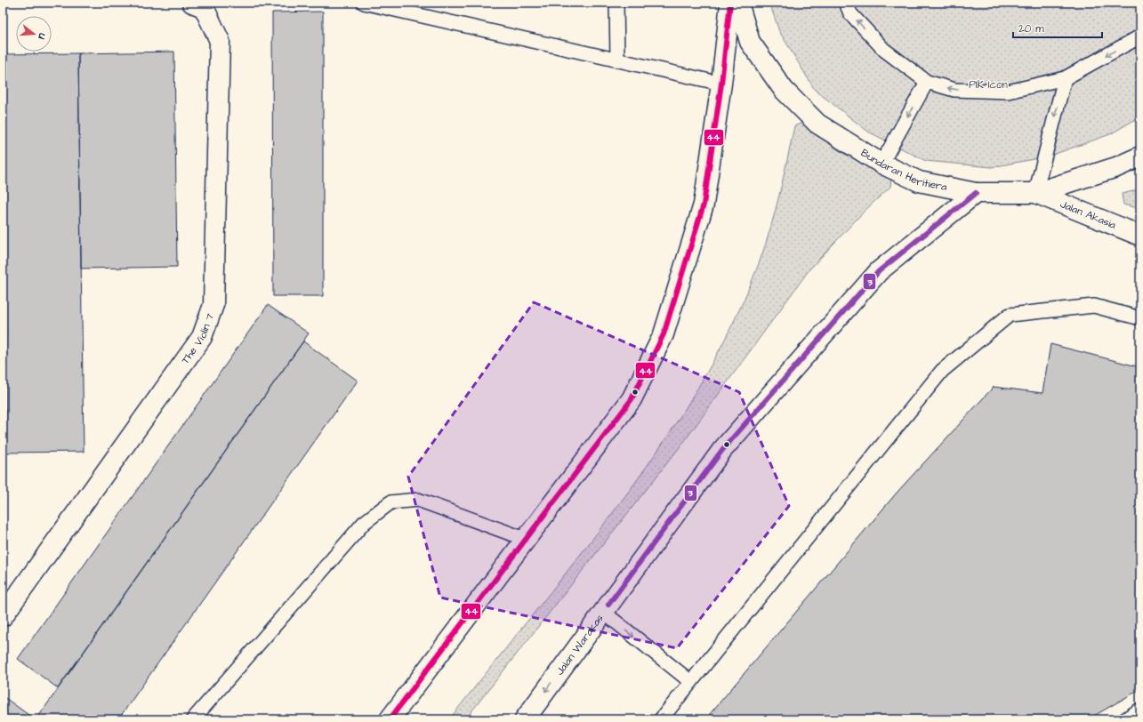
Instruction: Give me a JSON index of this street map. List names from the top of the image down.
{
  "streets": {
    "street": [
      "Bundaran Heritiera",
      "Jalan Akasia",
      "The Violin 7",
      "Jalan Warakas"
    ]
  },
  "crossings": [
    ["Bundaran Heritiera", "Jalan Akasia"],
    ["Bundaran Heritiera", "Jalan Warakas"]
  ],
  "parks": ["PIK Icon"],
  "lines": ["transit line 44", "transit line 3"],
  "scale_bar": "20 m",
  "north": "right"
}
